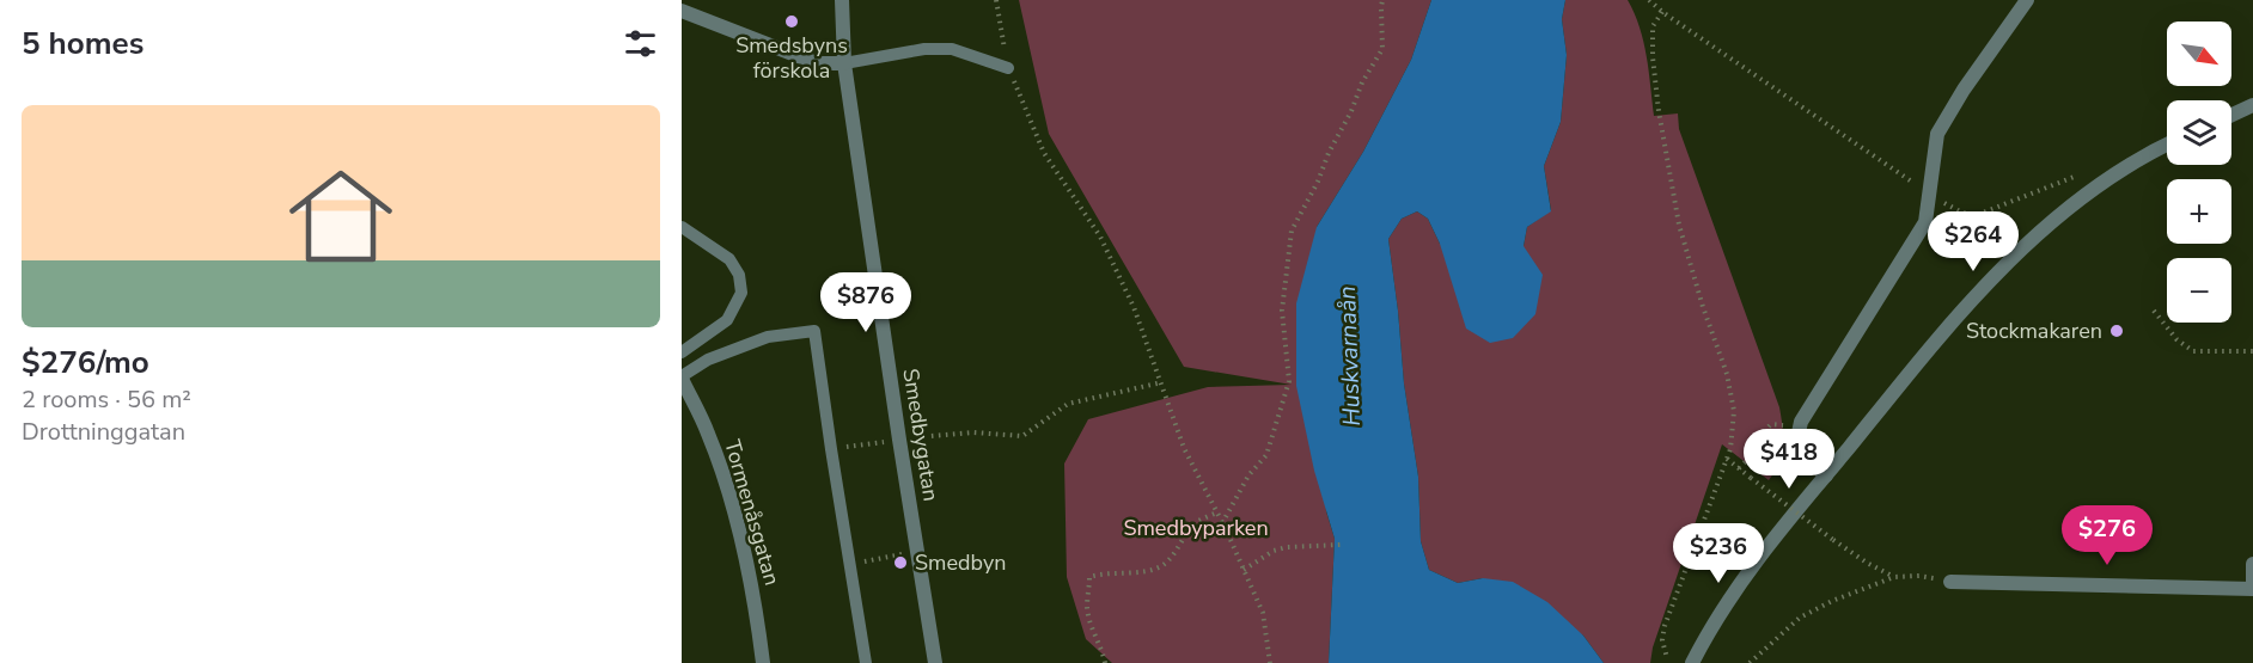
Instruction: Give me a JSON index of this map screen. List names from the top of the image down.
{
  "streets": {
    "street": ["Smedbygatan", "Tormenåsgatan"]
  },
  "water": ["Huskvarnaån"],
  "parks": ["Smedbyparken"],
  "places": ["Smedsbyns förskola", "Stockmakaren", "Smedbyn"],
  "north": "bottom right",
  "page": {
    "heading": "5 homes",
    "map_buttons": ["+", "−"],
    "list": [
      {
        "name": "$276/mo",
        "note": "2 rooms · 56 m² · Drottninggatan"
      }
    ],
    "price": [
      "$264",
      "$876",
      "$418",
      "$276",
      "$236"
    ]
  }
}
